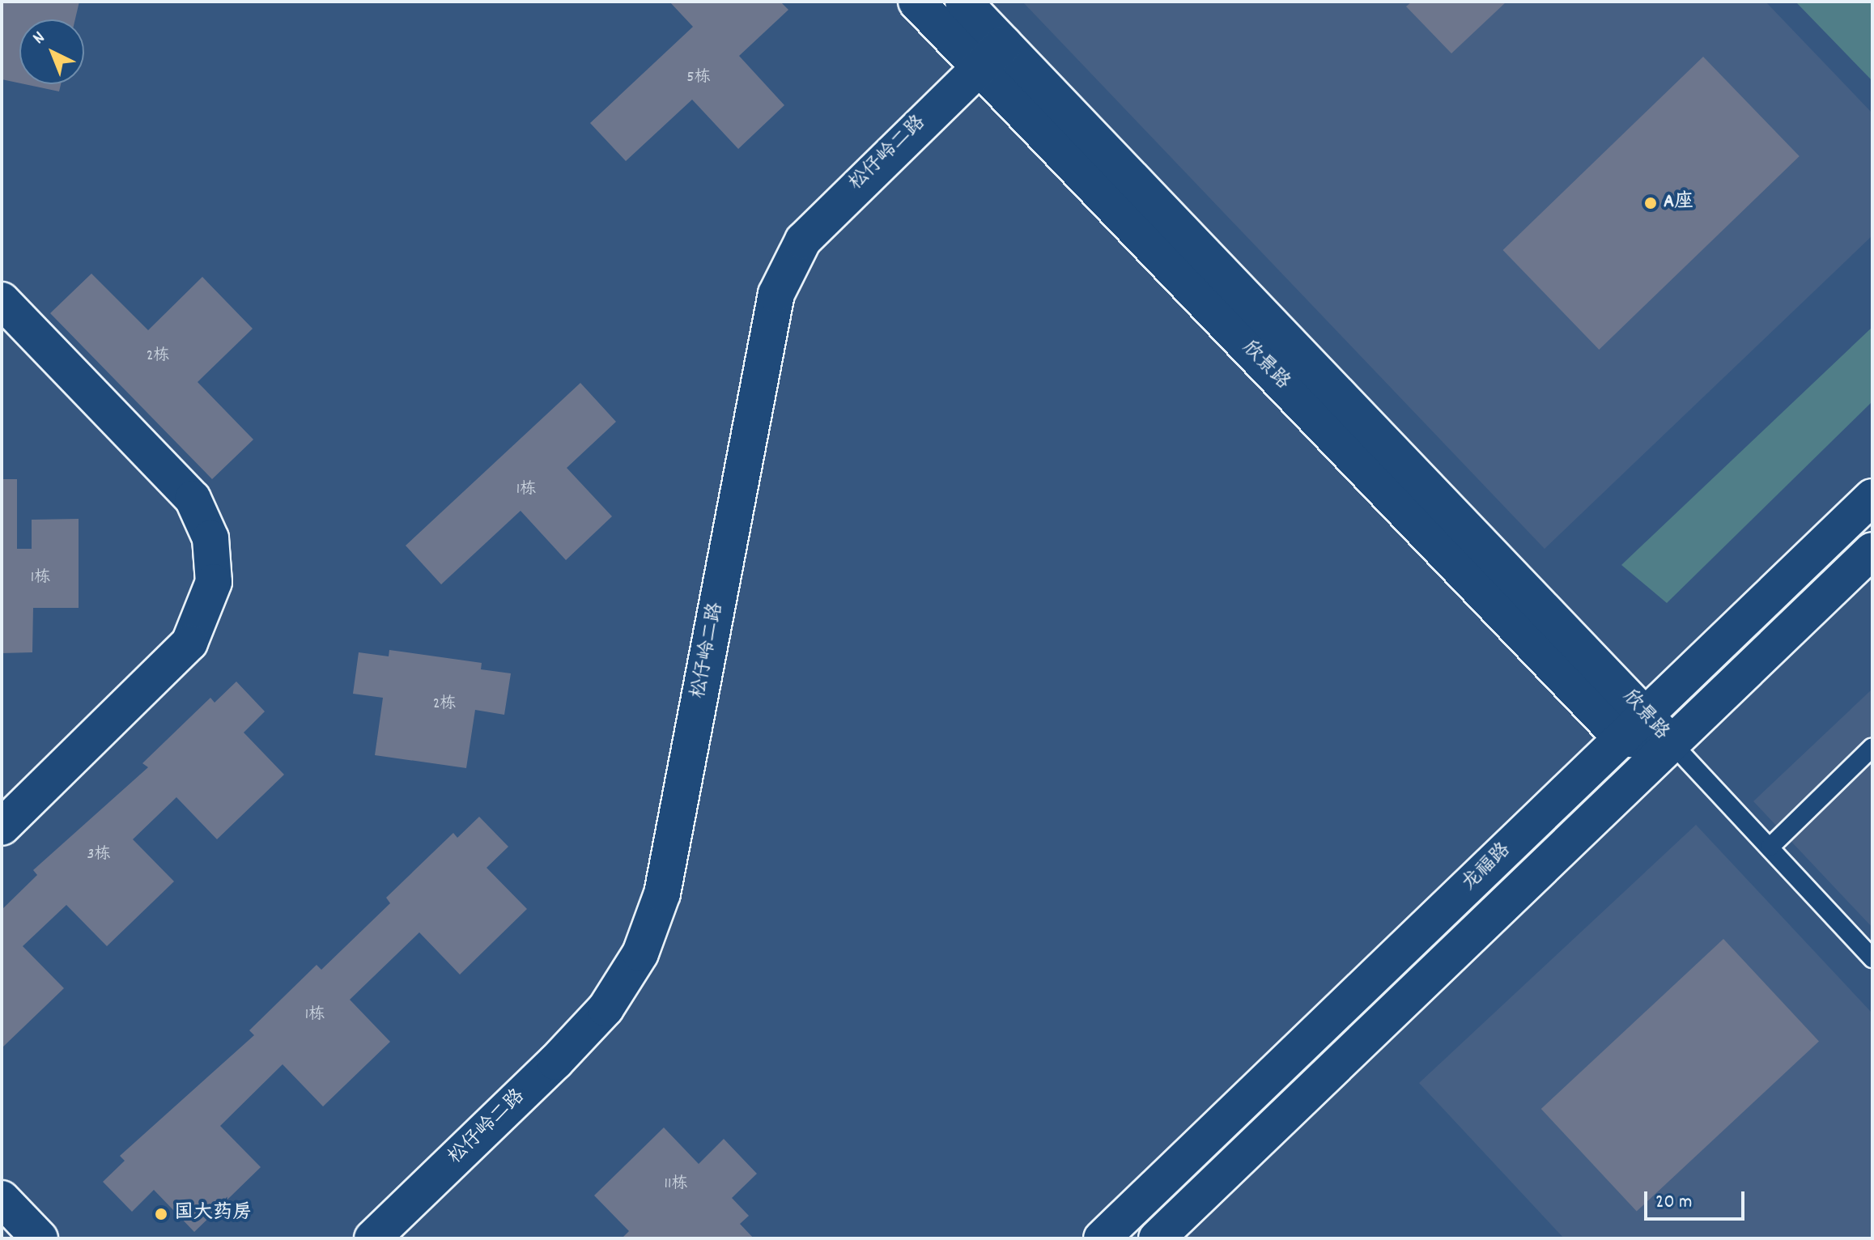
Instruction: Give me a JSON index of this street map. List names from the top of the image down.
{
  "streets": {
    "street": ["松仔岭二路", "欣景路", "龙福路"]
  },
  "crossings": [
    ["松仔岭二路", "欣景路"],
    ["欣景路", "龙福路"]
  ],
  "places": ["A座", "国大药房"],
  "house_numbers": [
    "5栋",
    "2栋",
    "1栋",
    "1栋",
    "2栋",
    "3栋",
    "1栋",
    "11栋"
  ],
  "scale_bar": "20 m",
  "north": "top left"
}
